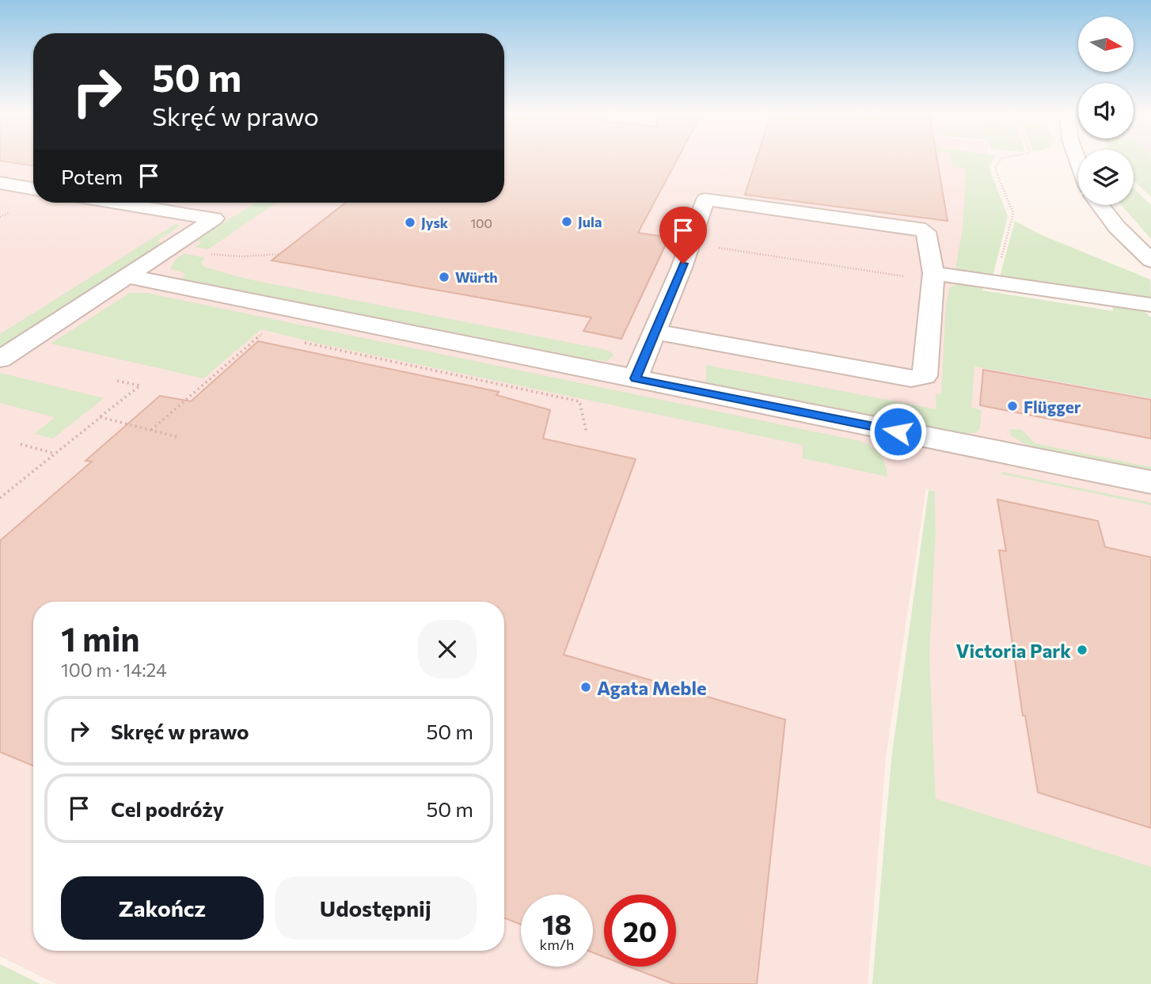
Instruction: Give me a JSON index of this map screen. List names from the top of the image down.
{
  "places": [
    "Jula",
    "Jysk",
    "Würth",
    "Flügger",
    "Victoria Park",
    "Agata Meble"
  ],
  "house_numbers": ["100"],
  "north": "right",
  "page": {
    "turn": ["50 m", "Skręć w prawo"],
    "then": "Potem",
    "heading": ["1 min", "100 m · 14:24"],
    "list": [
      {
        "name": "Skręć w prawo",
        "value": "50 m"
      },
      {
        "name": "Cel podróży",
        "value": "50 m"
      }
    ],
    "buttons": ["Zakończ", "Udostępnij"],
    "speed": "18 km/h",
    "limit": "20"
  }
}
